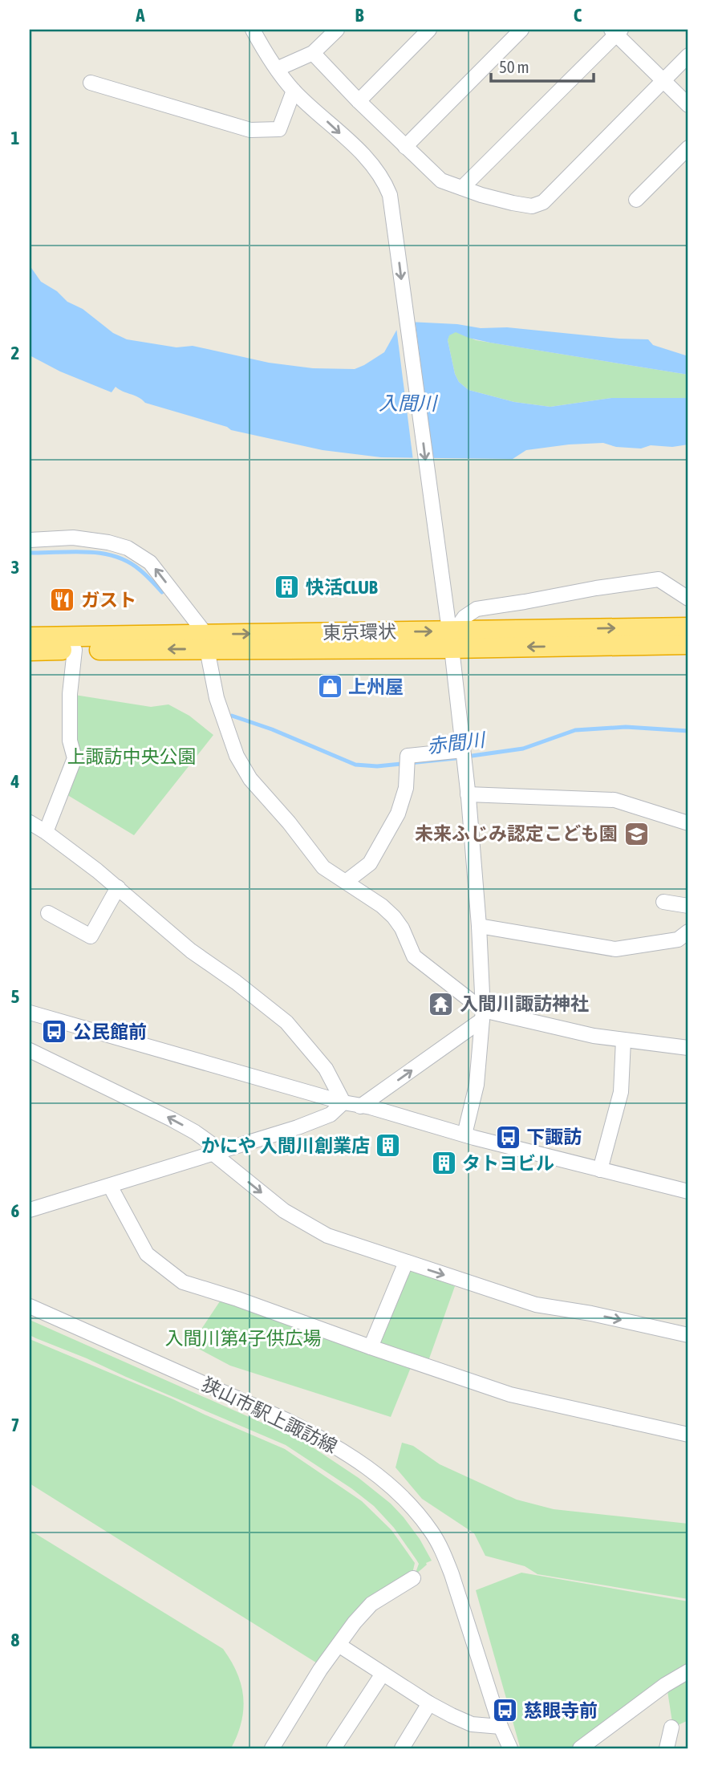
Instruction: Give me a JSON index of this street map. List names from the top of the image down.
{
  "streets": {
    "highway": ["東京環状"],
    "street": ["狭山市駅上諏訪線"]
  },
  "water": ["入間川", "赤間川"],
  "parks": ["上諏訪中央公園", "入間川第4子供広場"],
  "places": {
    "building": ["快活CLUB", "かにや 入間川創業店", "タトヨビル"],
    "restaurant": ["ガスト"],
    "shop": ["上州屋"],
    "school or university": ["未来ふじみ認定こども園"],
    "temple": ["入間川諏訪神社"],
    "bus stop": ["公民館前", "下諏訪", "慈眼寺前"]
  },
  "scale_bar": "50 m",
  "grid": {
    "columns": ["A", "B", "C"],
    "rows": [
      "1",
      "2",
      "3",
      "4",
      "5",
      "6",
      "7",
      "8"
    ]
  }
}
